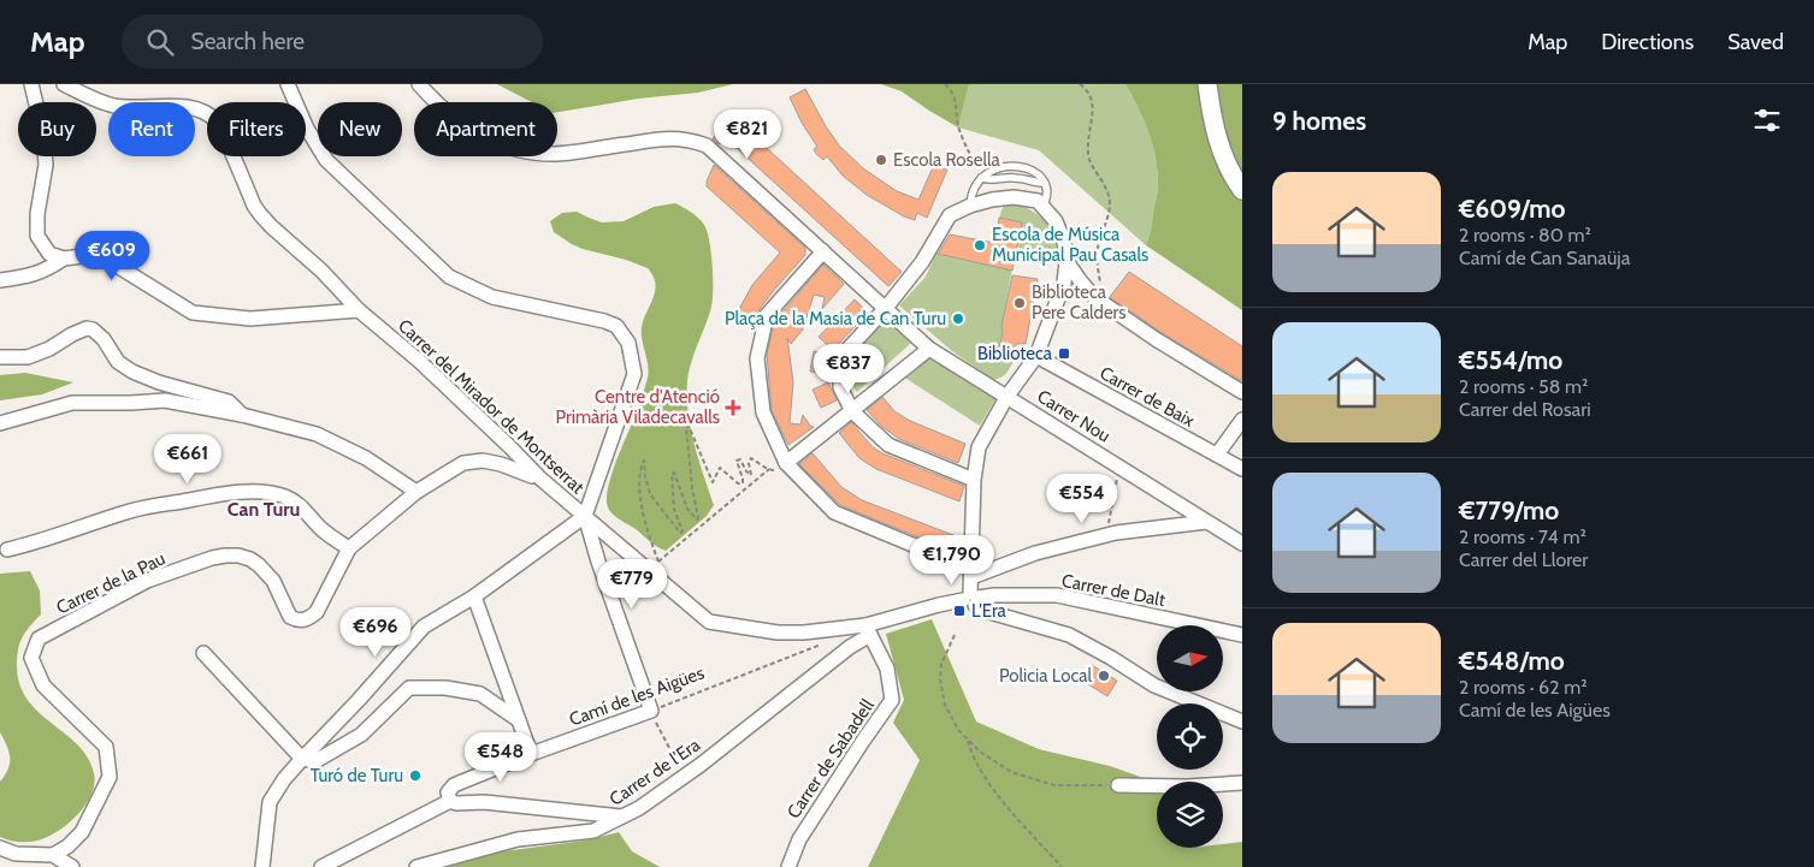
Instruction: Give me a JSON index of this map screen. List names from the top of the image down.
{
  "streets": {
    "street": [
      "Carrer de Baix",
      "Carrer del Mirador de Montserrat",
      "Carrer Nou",
      "Carrer de la Pau",
      "Carrer de Dalt",
      "Camí de les Aigües",
      "Carrer de Sabadell",
      "Carrer de l'Era"
    ]
  },
  "crossings": [
    ["Carrer de Baix", "Carrer Nou"],
    ["Carrer del Mirador de Montserrat", "Carrer de la Pau"],
    ["Carrer del Mirador de Montserrat", "Carrer de Dalt"],
    ["Carrer del Mirador de Montserrat", "Carrer de Sabadell"],
    ["Carrer del Mirador de Montserrat", "Carrer de l'Era"],
    ["Carrer de Sabadell", "Carrer de l'Era"]
  ],
  "districts": ["Can Turu"],
  "places": {
    "other": [
      "Escola Rosella",
      "Escola de Música Municipal Pau Casals",
      "Biblioteca Pere Calders",
      "Plaça de la Masia de Can Turu",
      "Policia Local",
      "Turó de Turu"
    ],
    "transit": ["Biblioteca", "L'Era"],
    "health": ["Centre d'Atenció Primària Viladecavalls"]
  },
  "north": "right",
  "page": {
    "header": "Map",
    "search": "Search here",
    "nav": ["Map", "Directions", "Saved"],
    "heading": "9 homes",
    "chip": [
      "Buy",
      "Rent",
      "Filters",
      "New",
      "Apartment"
    ],
    "price": [
      "€821",
      "€609",
      "€837",
      "€661",
      "€554",
      "€1,790",
      "€779",
      "€696",
      "€548"
    ],
    "list": [
      {
        "name": "€609/mo",
        "note": "2 rooms · 80 m² · Camí de Can Sanaüja"
      },
      {
        "name": "€554/mo",
        "note": "2 rooms · 58 m² · Carrer del Rosari"
      },
      {
        "name": "€779/mo",
        "note": "2 rooms · 74 m² · Carrer del Llorer"
      },
      {
        "name": "€548/mo",
        "note": "2 rooms · 62 m² · Camí de les Aigües"
      }
    ]
  }
}
